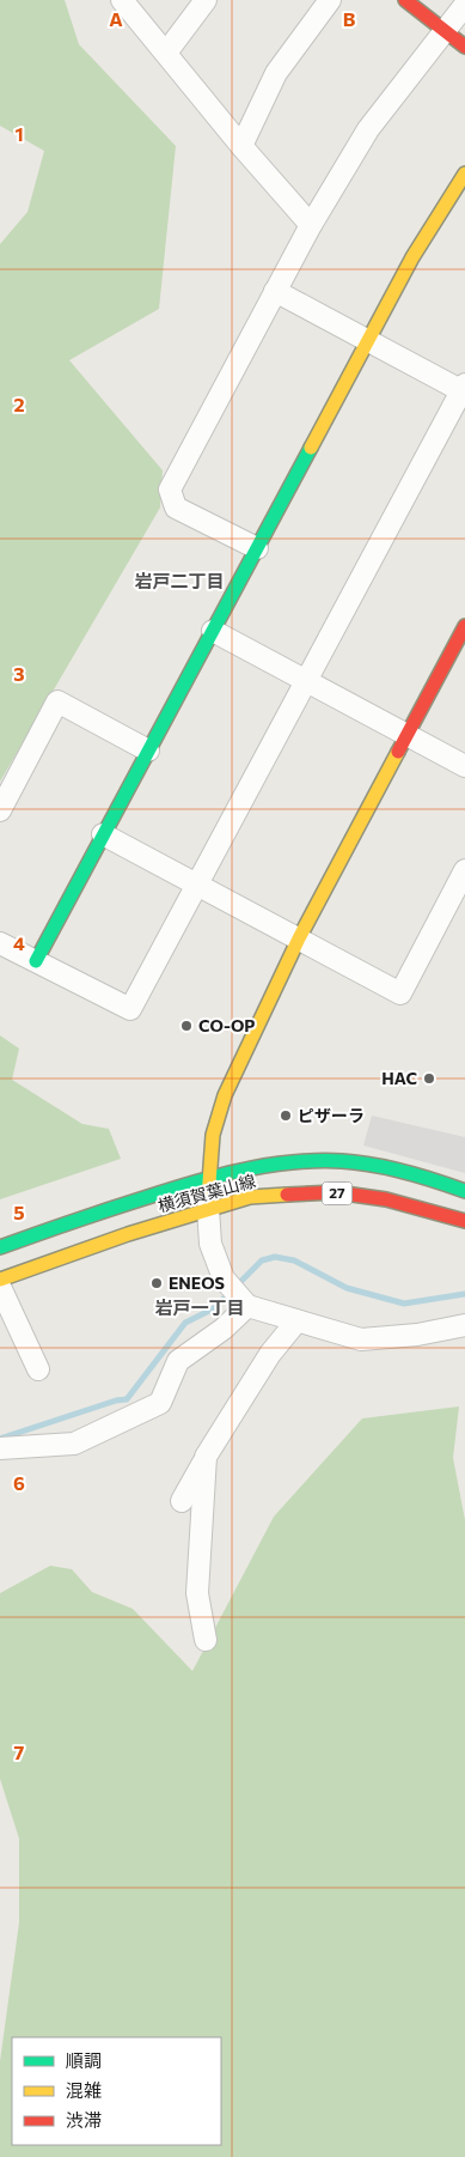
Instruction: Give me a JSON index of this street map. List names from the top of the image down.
{
  "streets": {
    "street": ["横須賀葉山線", "27"]
  },
  "districts": ["岩戸二丁目", "岩戸一丁目"],
  "places": [
    "CO-OP",
    "HAC",
    "ピザーラ",
    "ENEOS"
  ],
  "legend": ["順調", "混雑", "渋滞"],
  "grid": {
    "columns": ["A", "B"],
    "rows": [
      "1",
      "2",
      "3",
      "4",
      "5",
      "6",
      "7"
    ]
  }
}
